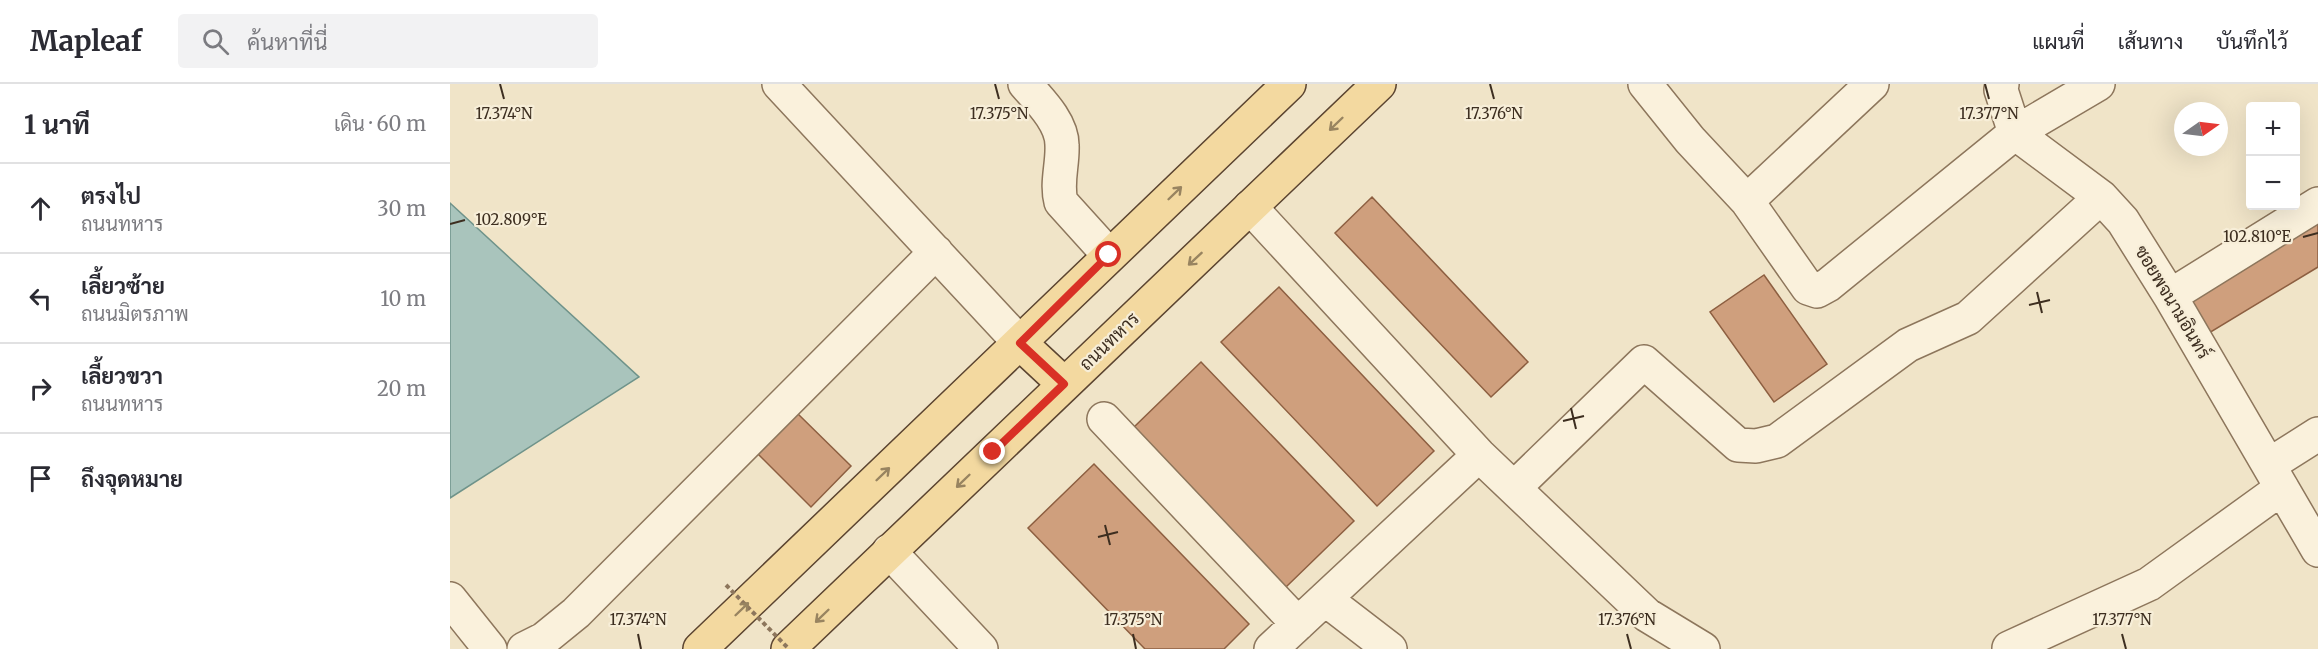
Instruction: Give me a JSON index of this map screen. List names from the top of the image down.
{
  "streets": {
    "main road": ["ถนนทหาร"],
    "street": ["ซอยพจนามอินทร์"]
  },
  "north": "right",
  "page": {
    "header": "Mapleaf",
    "search": "ค้นหาที่นี่",
    "nav": ["แผนที่", "เส้นทาง", "บันทึกไว้"],
    "heading": ["1 นาที", "เดิน · 60 m"],
    "map_buttons": ["+", "−"],
    "list": [
      ["ตรงไป", "ถนนทหาร", "30 m"],
      ["เลี้ยวซ้าย", "ถนนมิตรภาพ", "10 m"],
      ["เลี้ยวขวา", "ถนนทหาร", "20 m"],
      "ถึงจุดหมาย"
    ]
  },
  "coordinates": [
    "17.374°N",
    "17.375°N",
    "17.376°N",
    "17.377°N",
    "102.809°E",
    "102.810°E"
  ]
}
